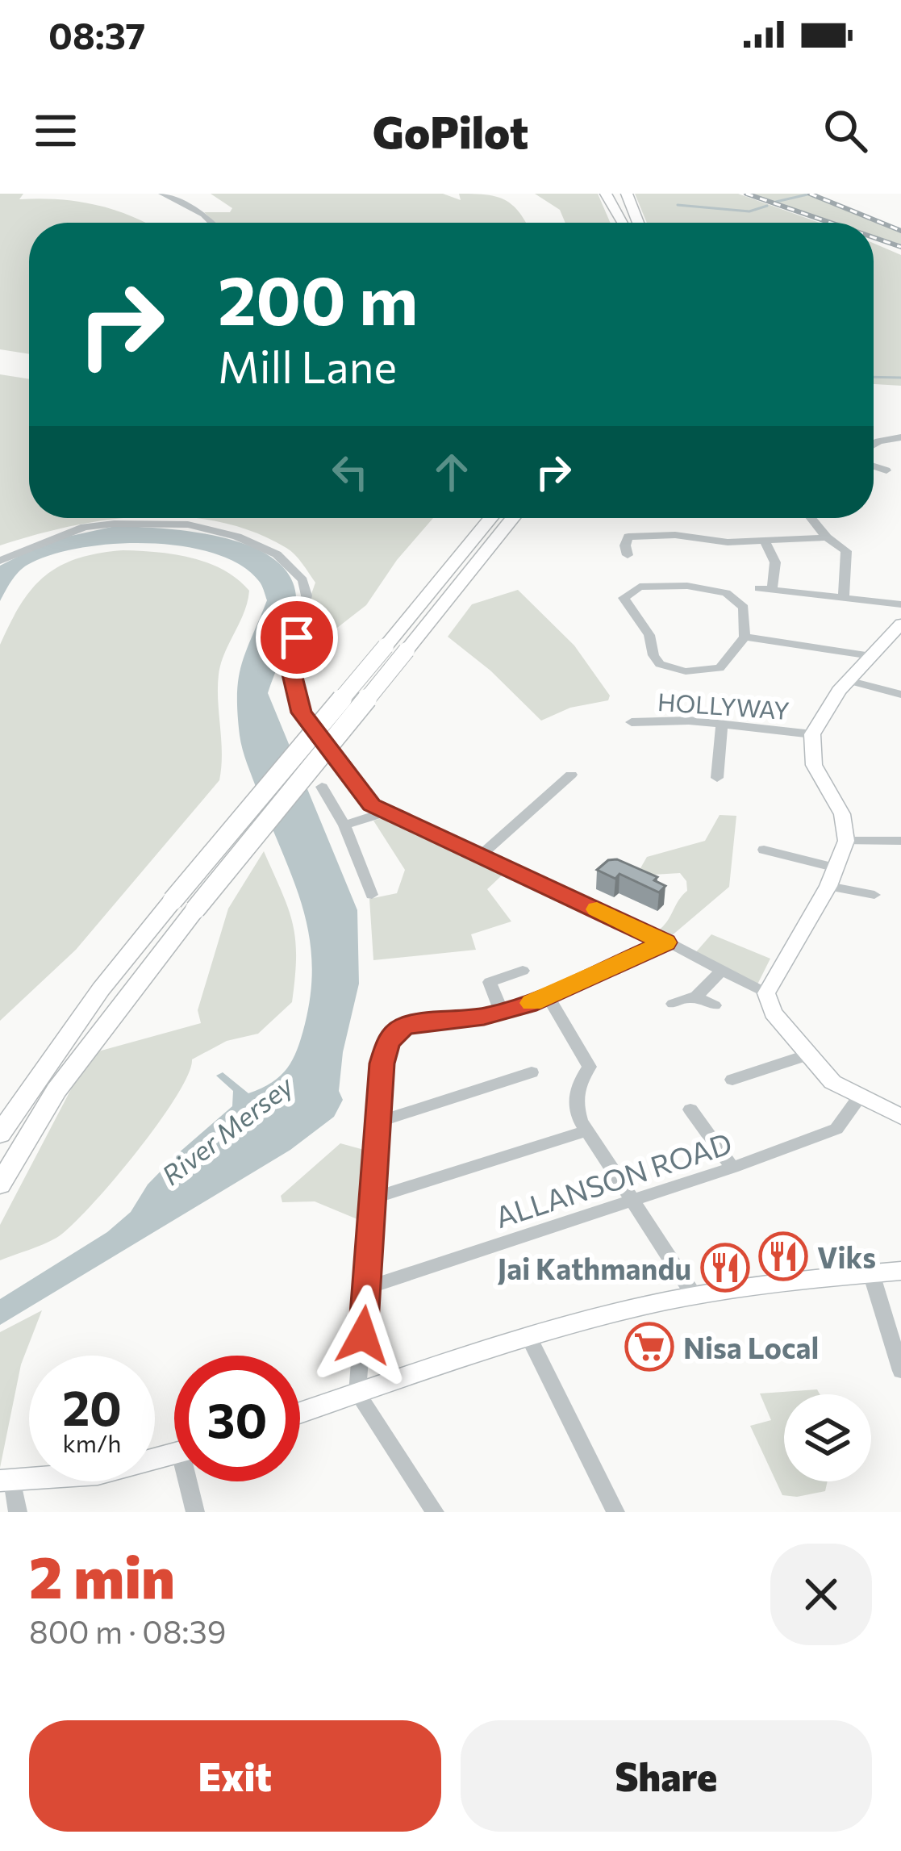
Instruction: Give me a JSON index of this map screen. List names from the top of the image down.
{
  "streets": {
    "street": ["HOLLYWAY", "ALLANSON ROAD"]
  },
  "water": ["River Mersey"],
  "places": {
    "restaurant": ["Viks", "Jai Kathmandu"],
    "supermarket": ["Nisa Local"]
  },
  "page": {
    "status": "08:37",
    "header": "GoPilot",
    "turn": ["200 m", "Mill Lane"],
    "speed": "20 km/h",
    "limit": "30",
    "heading": ["2 min", "800 m · 08:39"],
    "buttons": ["Exit", "Share"]
  }
}
